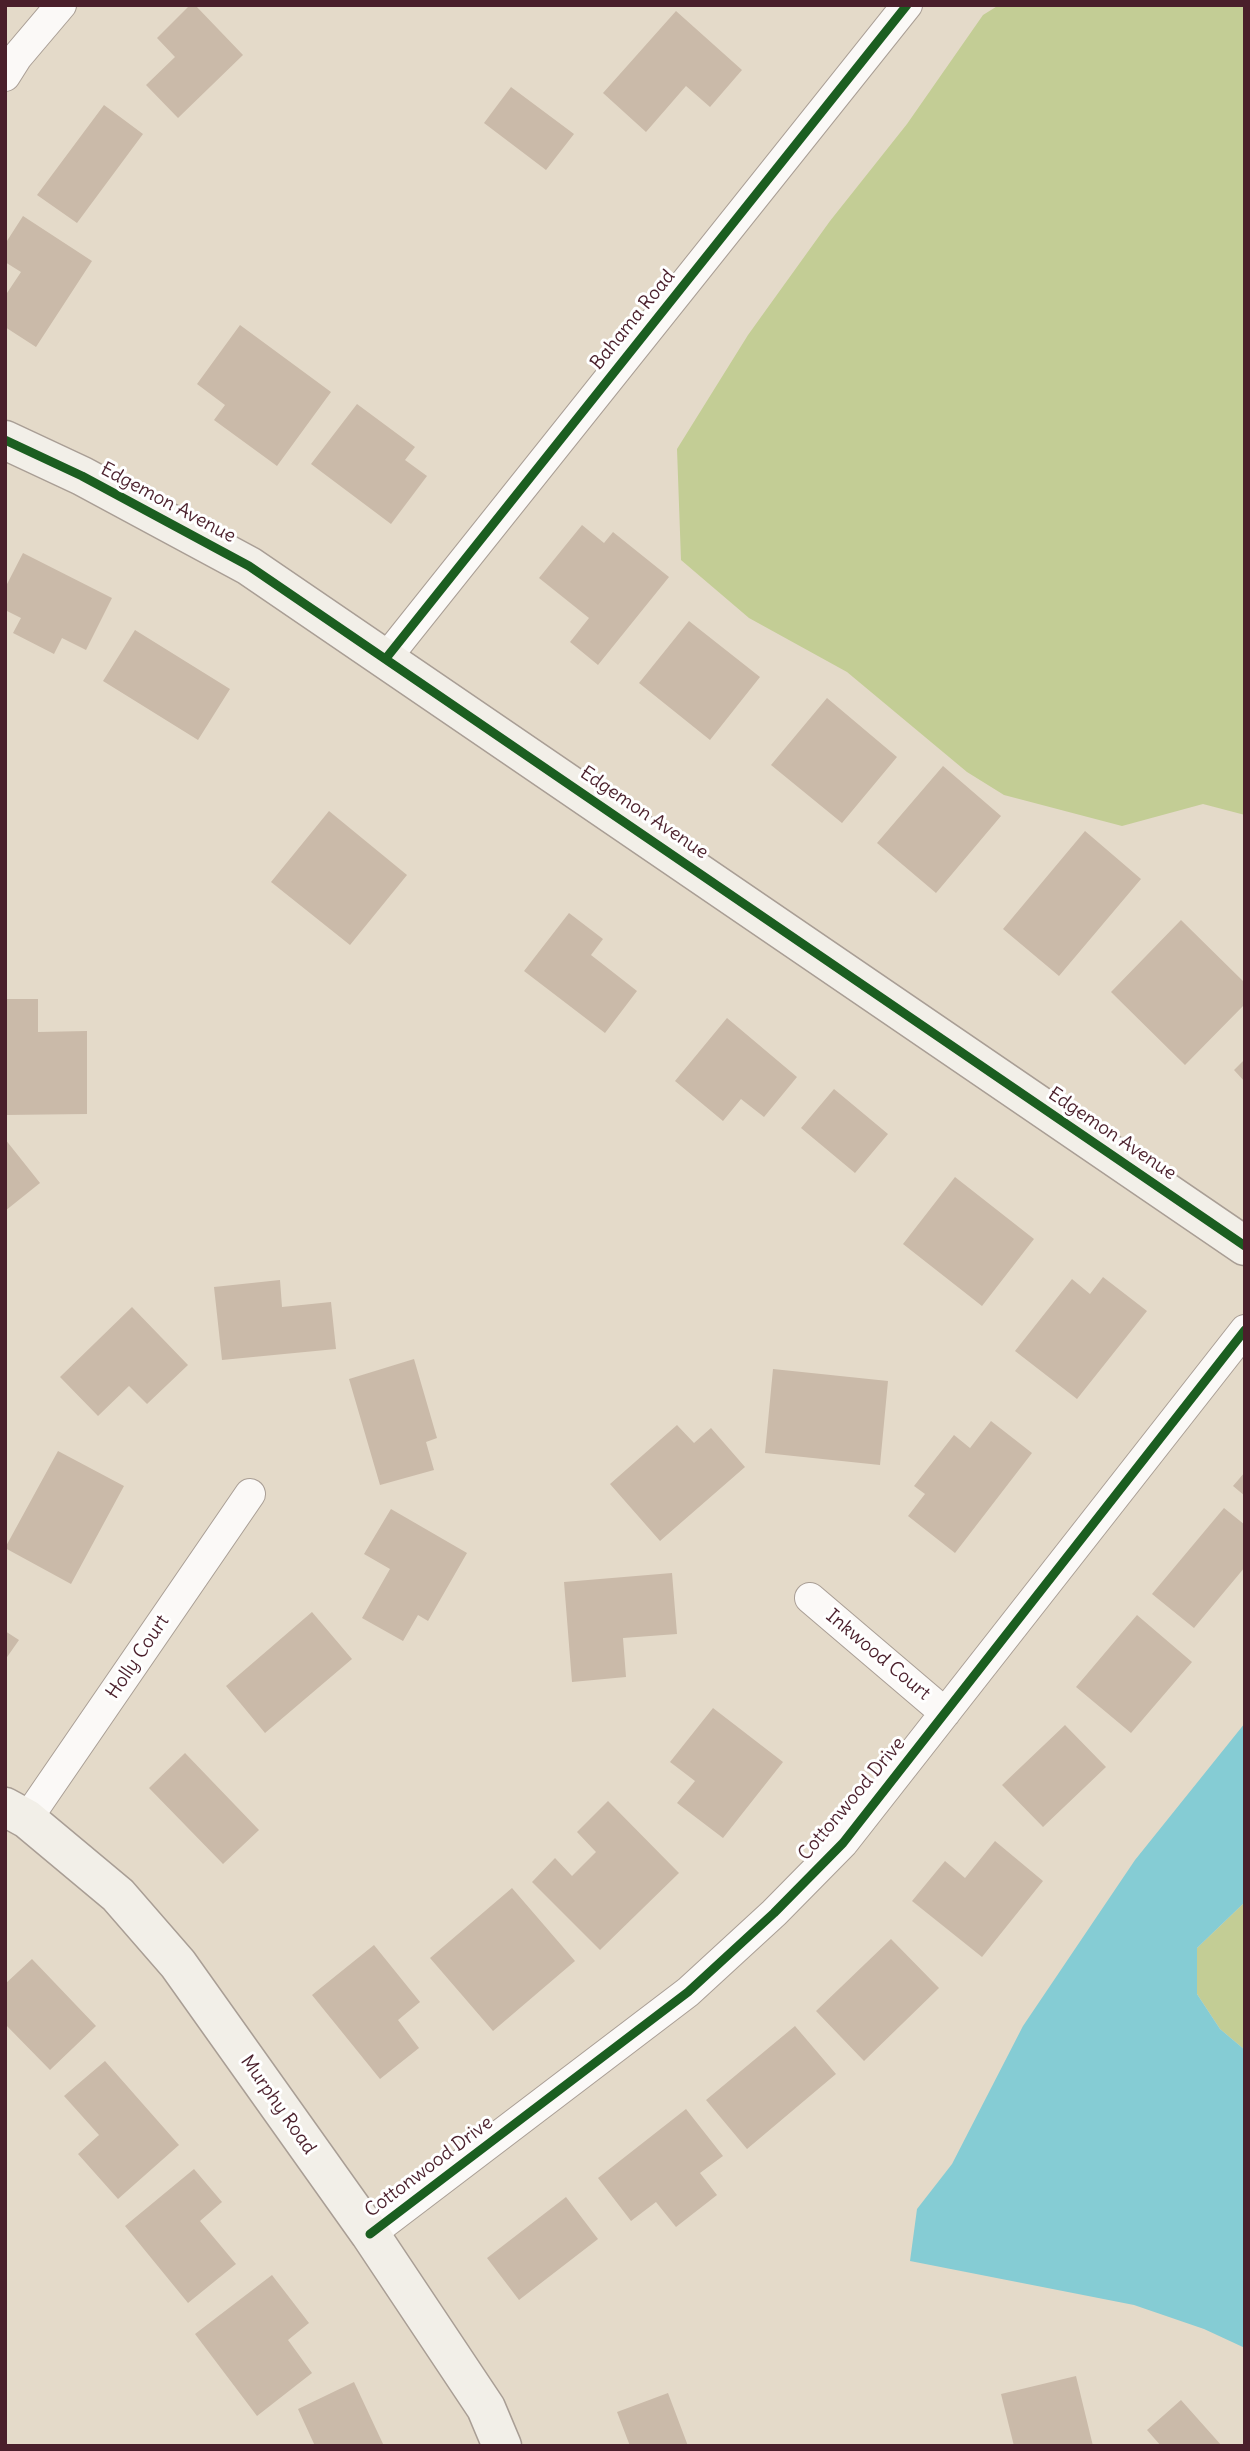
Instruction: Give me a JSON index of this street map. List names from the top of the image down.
{
  "streets": {
    "street": [
      "Bahama Road",
      "Edgemon Avenue",
      "Inkwood Court",
      "Holly Court",
      "Cottonwood Drive",
      "Murphy Road"
    ]
  },
  "crossings": [
    ["Bahama Road", "Edgemon Avenue"],
    ["Inkwood Court", "Cottonwood Drive"],
    ["Holly Court", "Murphy Road"],
    ["Cottonwood Drive", "Murphy Road"]
  ]
}
